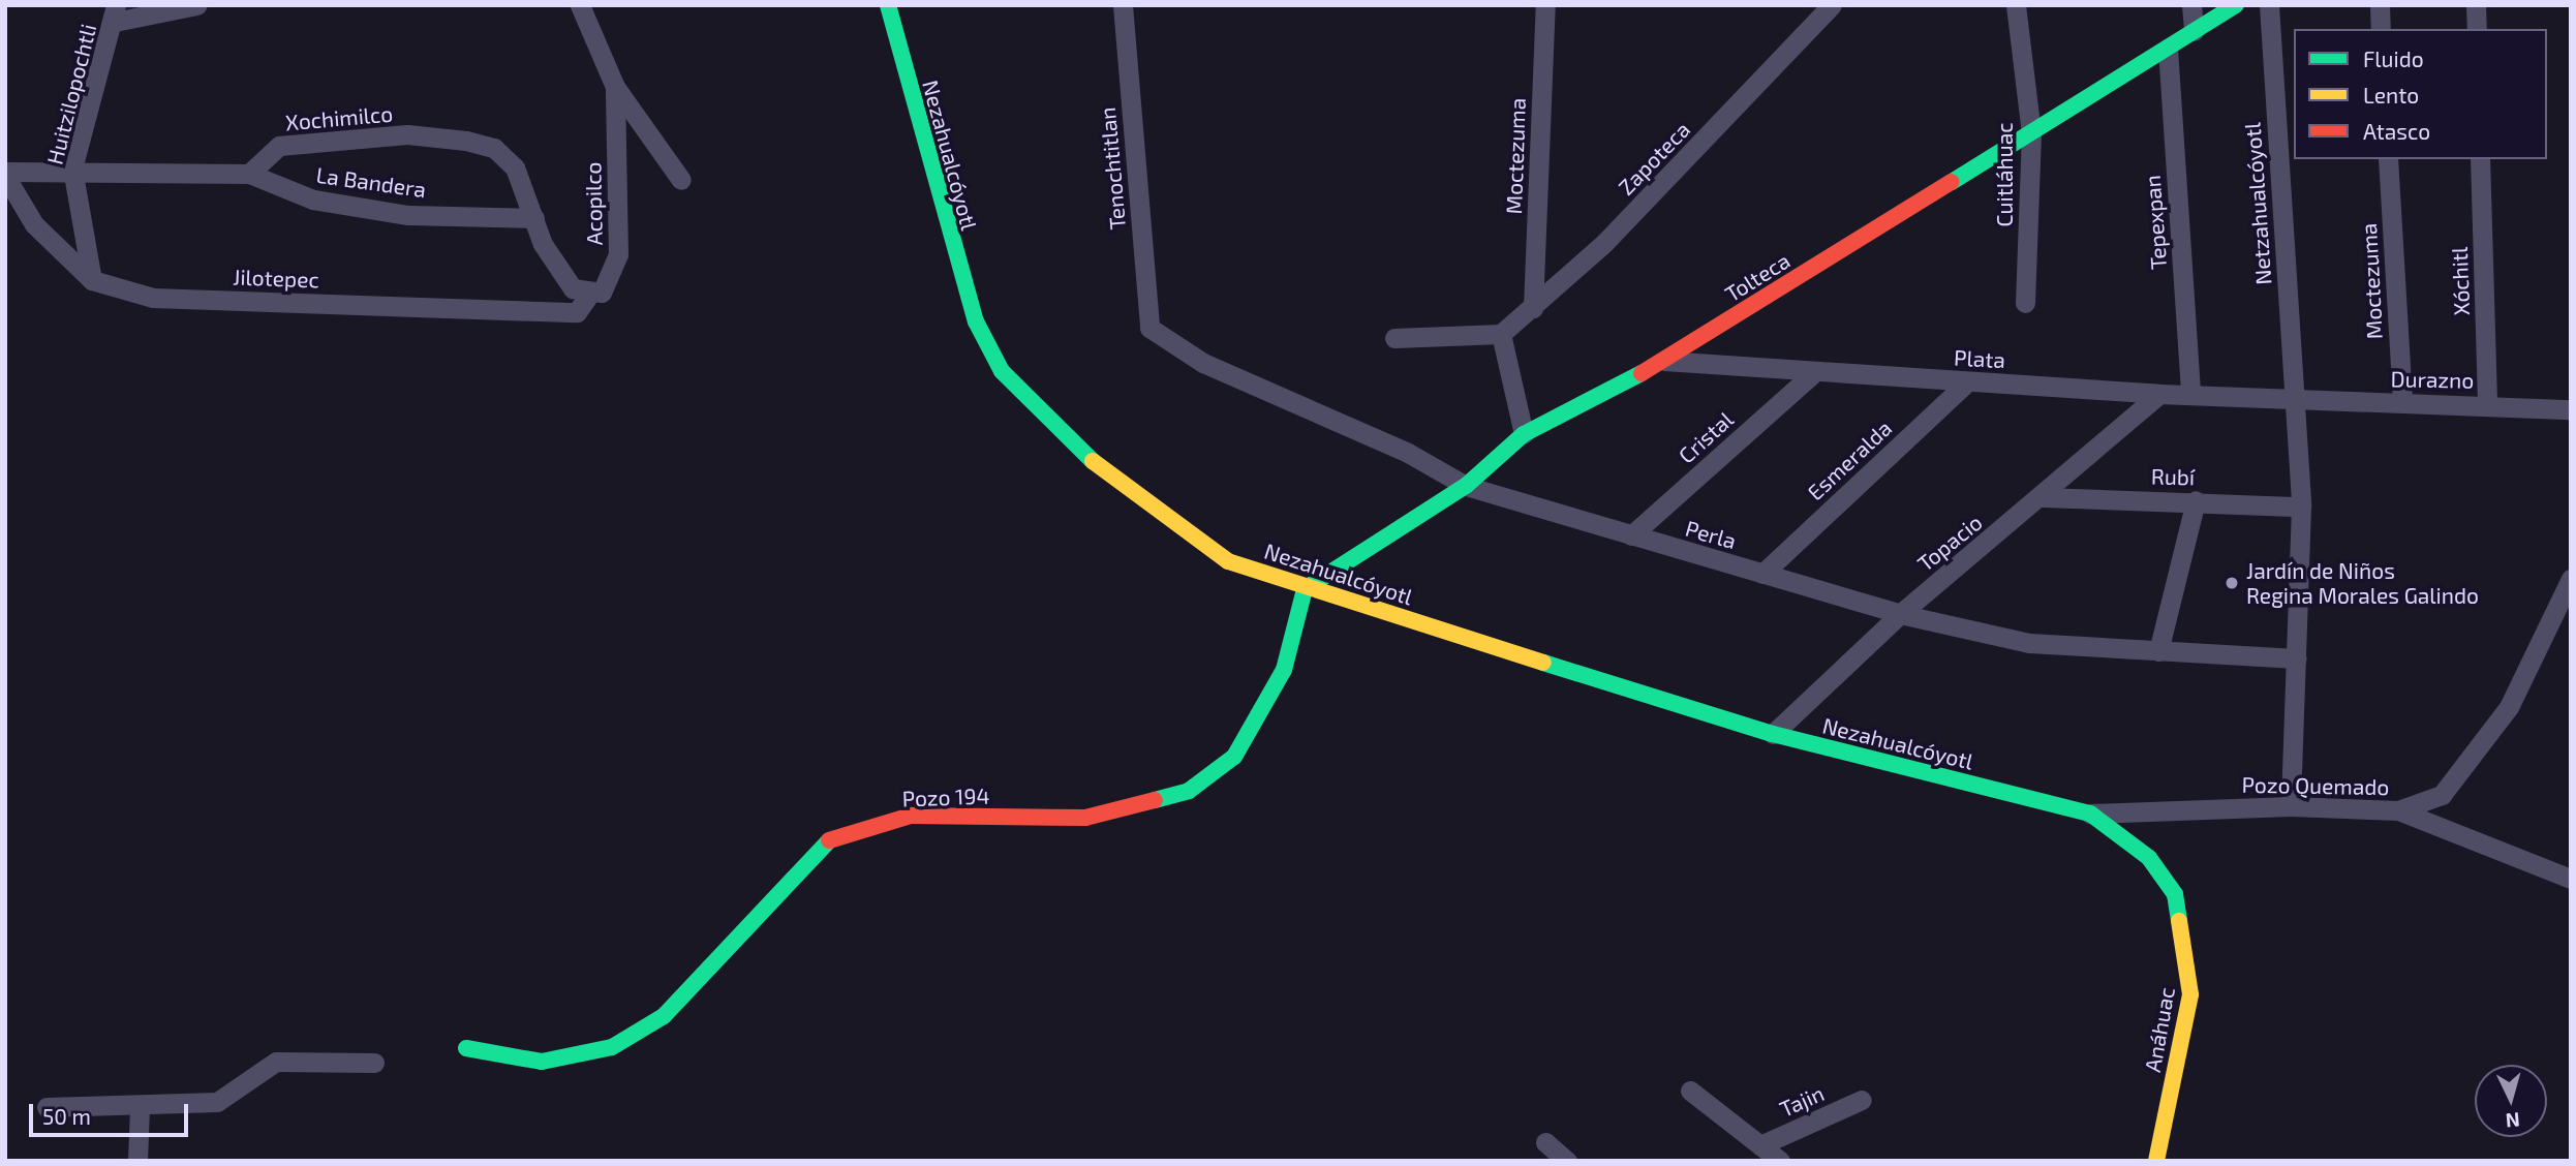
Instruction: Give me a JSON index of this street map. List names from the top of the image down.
{
  "streets": {
    "street": [
      "Huitzilopochtli",
      "Xochimilco",
      "Nezahualcóyotl",
      "Moctezuma",
      "Zapoteca",
      "Tenochtitlan",
      "Cuitláhuac",
      "La Bandera",
      "Acopilco",
      "Netzahualcóyotl",
      "Tepexpan",
      "Tolteca",
      "Jilotepec",
      "Xóchitl",
      "Plata",
      "Durazno",
      "Cristal",
      "Esmeralda",
      "Rubí",
      "Perla",
      "Topacio",
      "Pozo Quemado",
      "Pozo 194",
      "Anáhuac",
      "Tajin"
    ]
  },
  "crossings": [
    ["Huitzilopochtli", "Jilotepec"],
    ["Xochimilco", "La Bandera"],
    ["Xochimilco", "Acopilco"],
    ["Nezahualcóyotl", "Tolteca"],
    ["Nezahualcóyotl", "Topacio"],
    ["Nezahualcóyotl", "Pozo Quemado"],
    ["Nezahualcóyotl", "Pozo 194"],
    ["Nezahualcóyotl", "Anáhuac"],
    ["Moctezuma", "Zapoteca"],
    ["Moctezuma", "Durazno"],
    ["Tenochtitlan", "Perla"],
    ["Cuitláhuac", "Tolteca"],
    ["La Bandera", "Acopilco"],
    ["Acopilco", "Jilotepec"],
    ["Netzahualcóyotl", "Plata"],
    ["Netzahualcóyotl", "Durazno"],
    ["Netzahualcóyotl", "Rubí"],
    ["Netzahualcóyotl", "Perla"],
    ["Netzahualcóyotl", "Pozo Quemado"],
    ["Tepexpan", "Tolteca"],
    ["Tepexpan", "Plata"],
    ["Tolteca", "Plata"],
    ["Tolteca", "Perla"],
    ["Tolteca", "Pozo 194"],
    ["Xóchitl", "Durazno"],
    ["Plata", "Durazno"],
    ["Plata", "Cristal"],
    ["Plata", "Esmeralda"],
    ["Plata", "Topacio"],
    ["Cristal", "Perla"],
    ["Esmeralda", "Perla"],
    ["Rubí", "Topacio"],
    ["Perla", "Topacio"],
    ["Pozo Quemado", "Anáhuac"]
  ],
  "places": ["Jardín de Niños Regina Morales Galindo"],
  "legend": ["Fluido", "Lento", "Atasco"],
  "scale_bar": "50 m",
  "north": "bottom"
}
